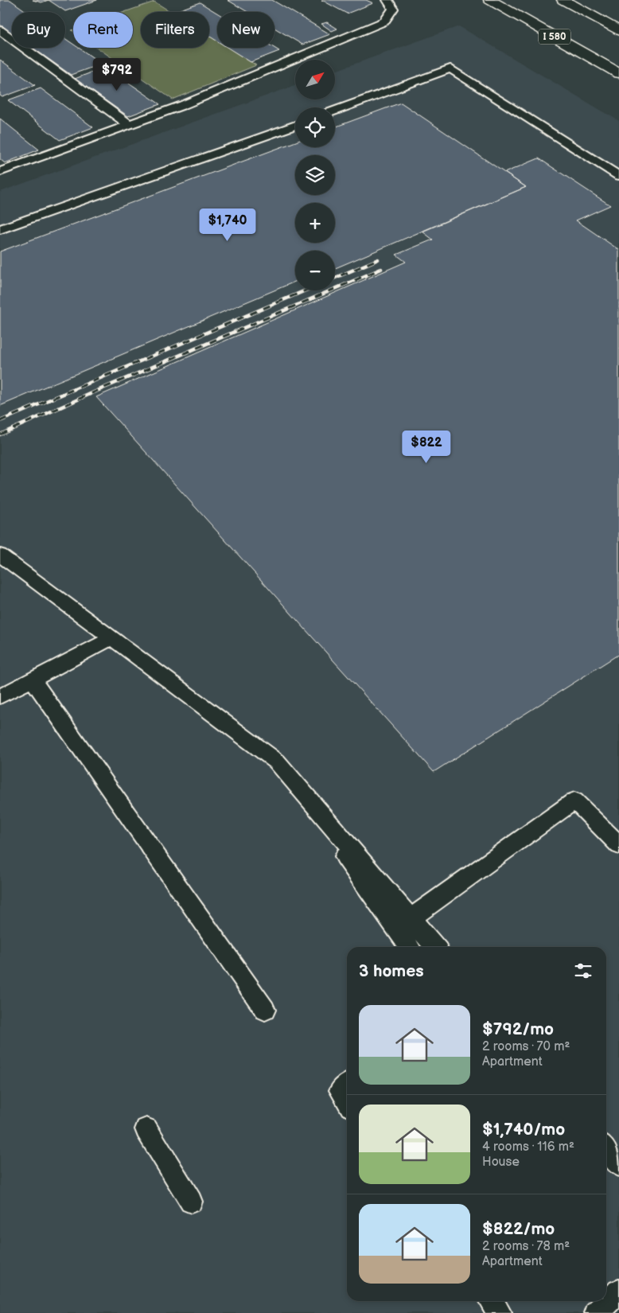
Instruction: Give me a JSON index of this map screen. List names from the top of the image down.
{
  "streets": {
    "highway": ["I 580"]
  },
  "north": "top right",
  "page": {
    "chip": [
      "Buy",
      "Rent",
      "Filters",
      "New"
    ],
    "price": ["$792", "$1,740", "$822"],
    "map_buttons": ["+", "−"],
    "heading": "3 homes",
    "list": [
      {
        "name": "$792/mo",
        "note": "2 rooms · 70 m² · Apartment"
      },
      {
        "name": "$1,740/mo",
        "note": "4 rooms · 116 m² · House"
      },
      {
        "name": "$822/mo",
        "note": "2 rooms · 78 m² · Apartment"
      }
    ]
  }
}
